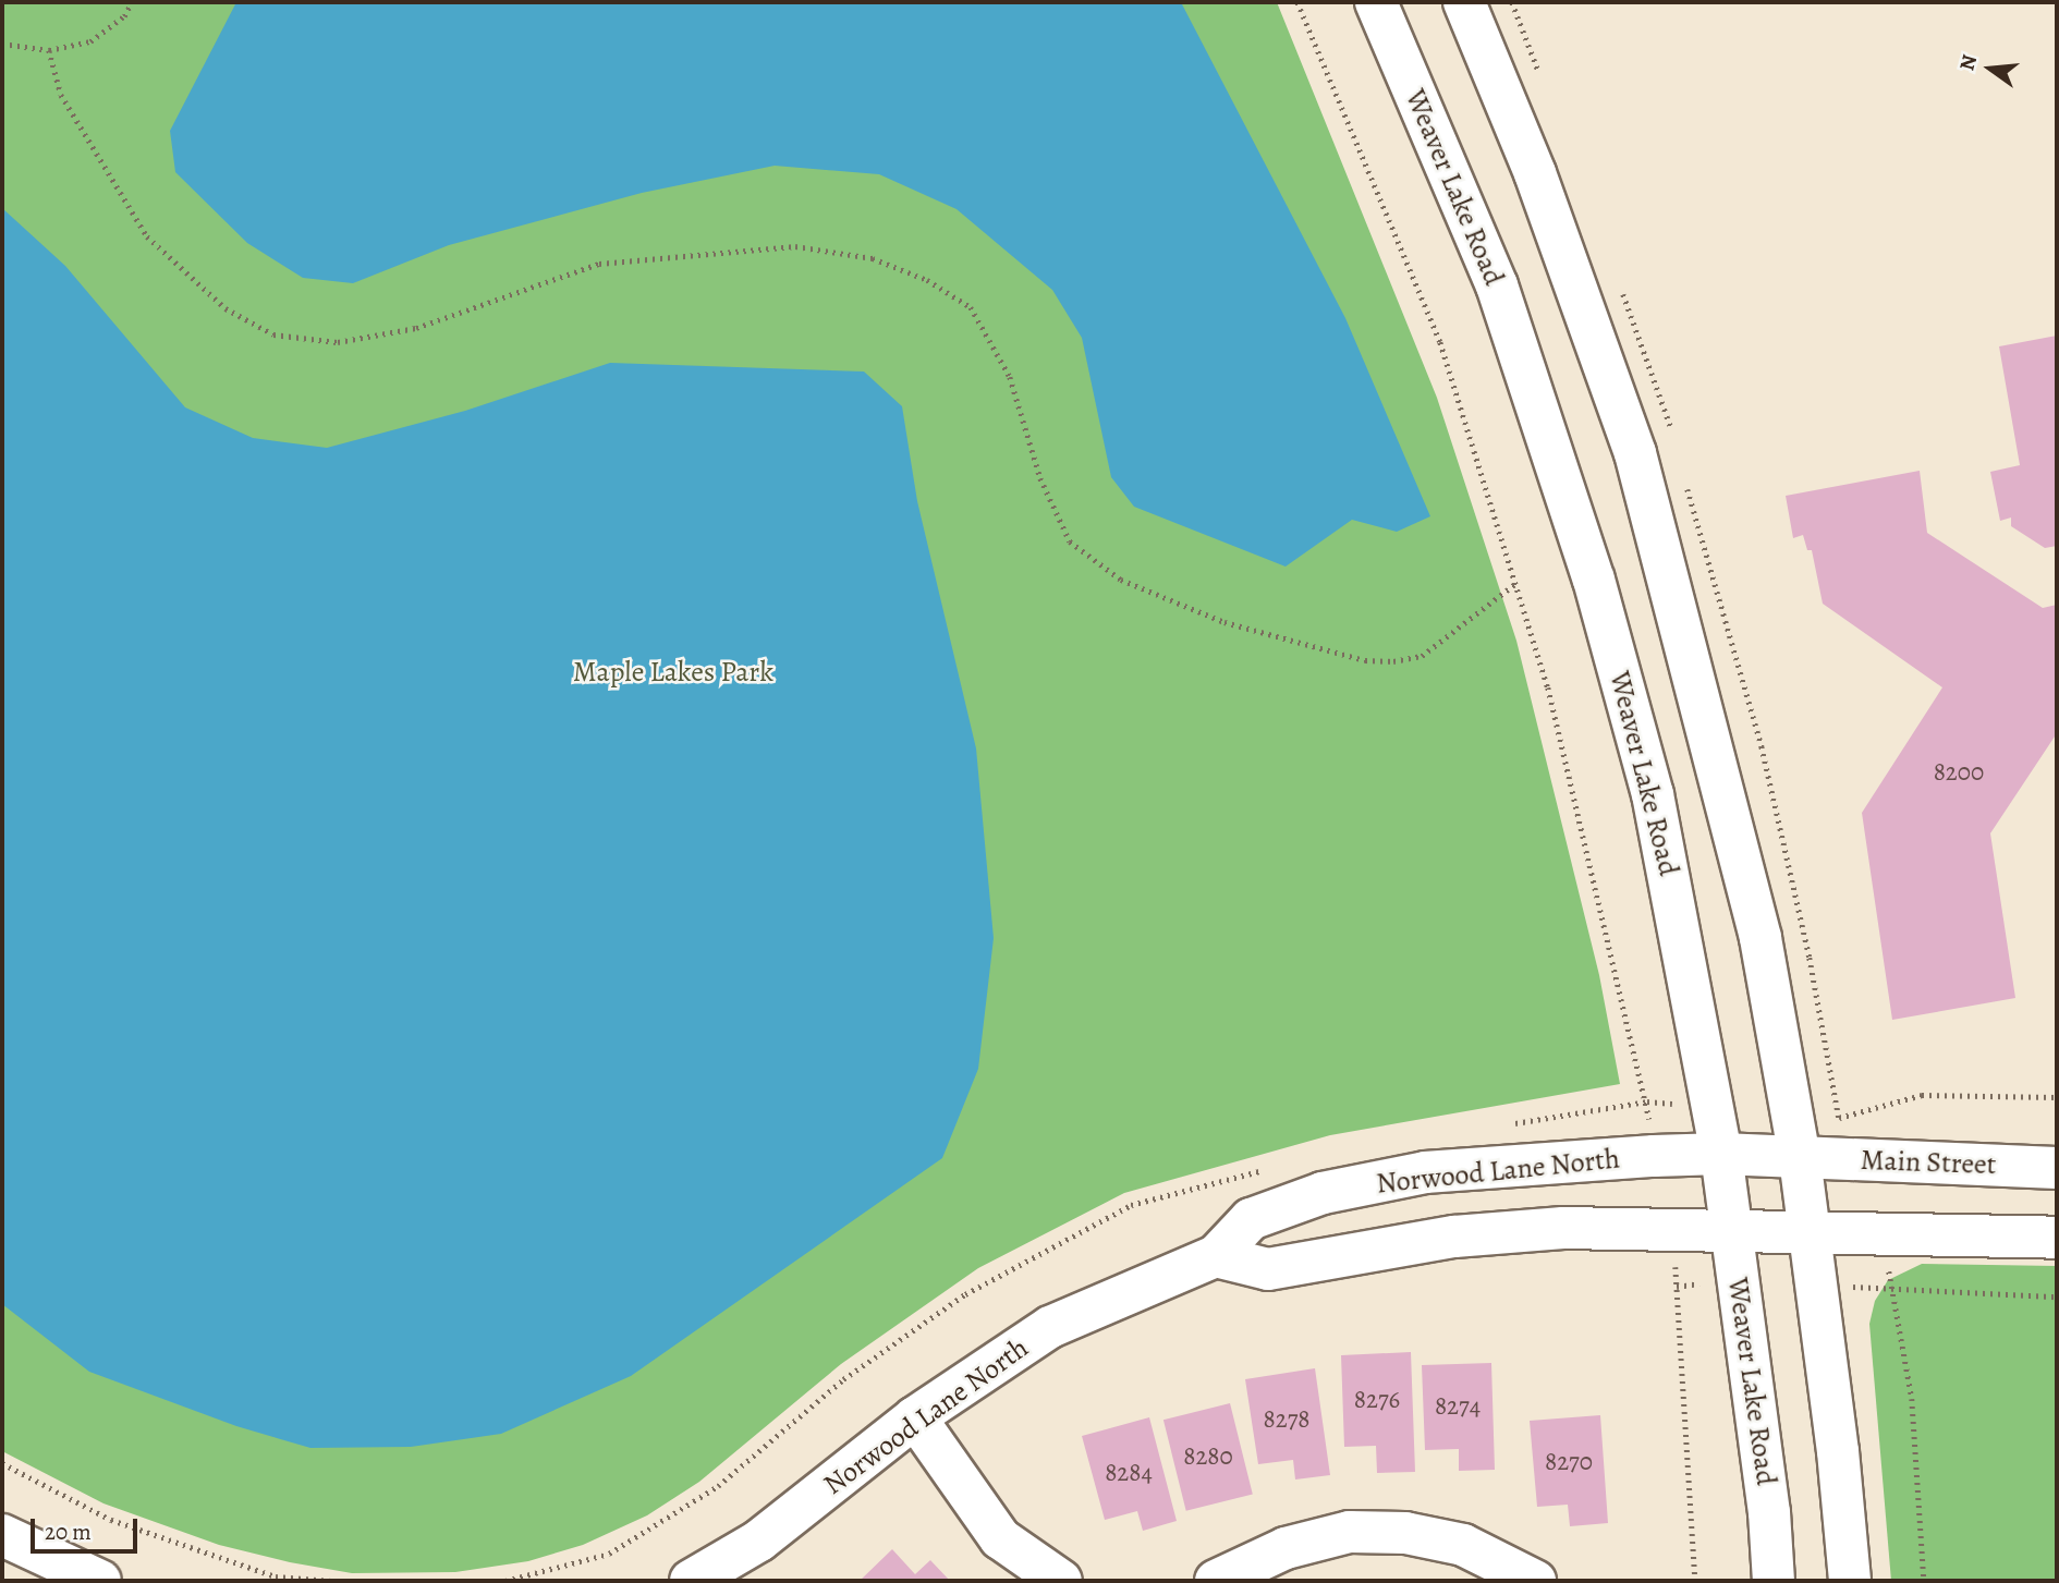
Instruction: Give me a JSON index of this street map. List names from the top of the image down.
{
  "streets": {
    "main road": ["Weaver Lake Road", "Main Street", "Norwood Lane North"]
  },
  "crossings": [
    ["Weaver Lake Road", "Norwood Lane North"],
    ["Main Street", "Norwood Lane North"]
  ],
  "parks": ["Maple Lakes Park"],
  "house_numbers": [
    "8200",
    "8276",
    "8274",
    "8278",
    "8280",
    "8270",
    "8284"
  ],
  "scale_bar": "20 m",
  "north": "left"
}
